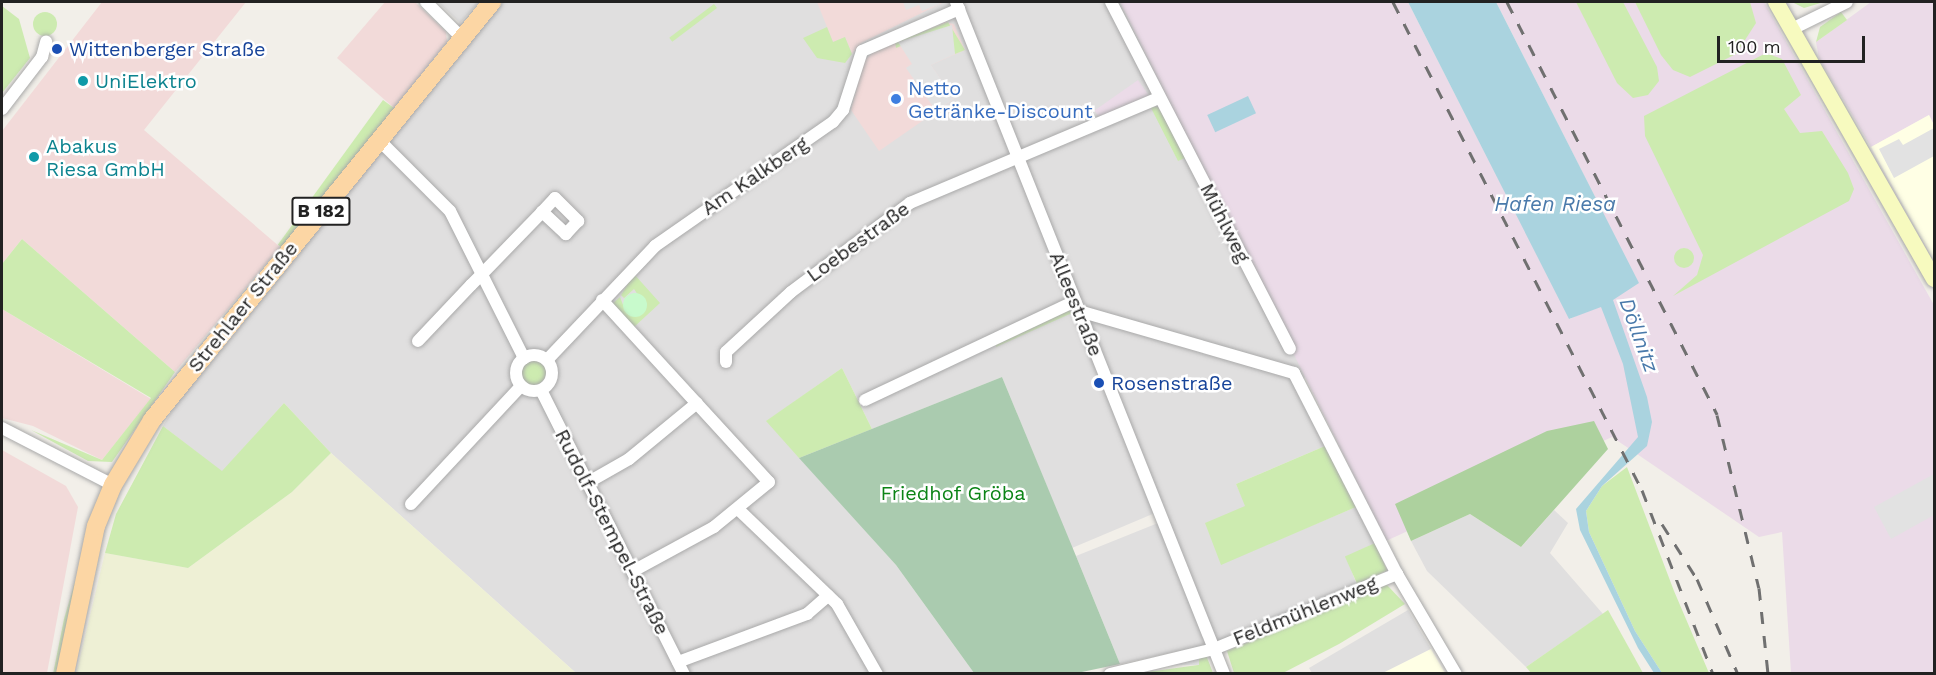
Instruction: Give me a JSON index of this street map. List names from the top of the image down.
{
  "streets": {
    "main road": ["B 182", "Strehlaer Straße"],
    "street": [
      "Am Kalkberg",
      "Mühlweg",
      "Loebestraße",
      "Alleestraße",
      "Rudolf-Stempel-Straße",
      "Feldmühlenweg"
    ]
  },
  "crossings": [
    ["Am Kalkberg", "Alleestraße"],
    ["Am Kalkberg", "Rudolf-Stempel-Straße"],
    ["Loebestraße", "Alleestraße"],
    ["Alleestraße", "Feldmühlenweg"]
  ],
  "water": ["Hafen Riesa", "Döllnitz"],
  "parks": ["Friedhof Gröba"],
  "places": [
    "Wittenberger Straße",
    "UniElektro",
    "Netto Getränke-Discount",
    "Abakus Riesa GmbH",
    "Rosenstraße"
  ],
  "scale_bar": "100 m"
}
